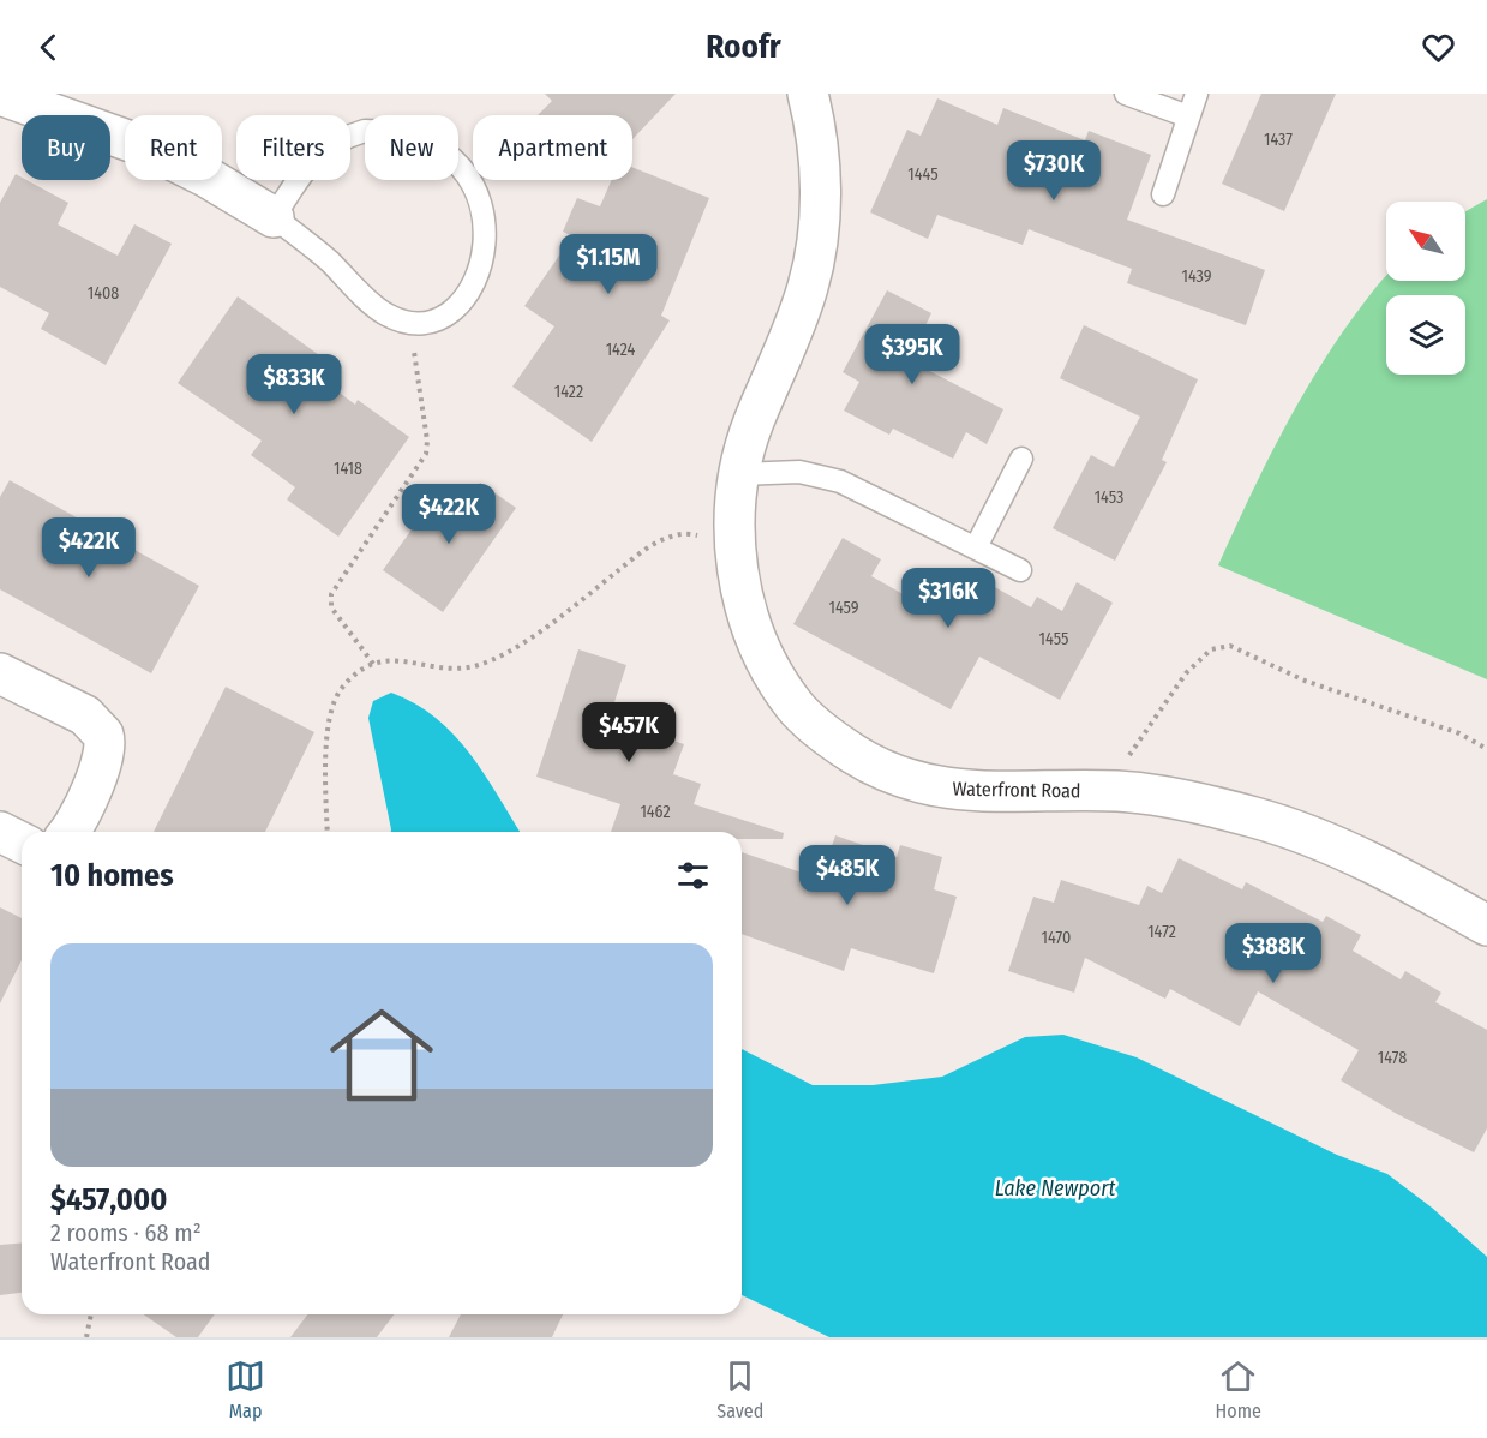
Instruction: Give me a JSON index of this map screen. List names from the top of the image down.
{
  "streets": {
    "street": ["Waterfront Road"]
  },
  "water": ["Lake Newport"],
  "house_numbers": [
    "1437",
    "1445",
    "1439",
    "1408",
    "1424",
    "1422",
    "1418",
    "1453",
    "1459",
    "1455",
    "1462",
    "1472",
    "1470",
    "1478"
  ],
  "north": "top left",
  "page": {
    "header": "Roofr",
    "chip": [
      "Buy",
      "Rent",
      "Filters",
      "New",
      "Apartment"
    ],
    "price": [
      "$730K",
      "$1.15M",
      "$395K",
      "$833K",
      "$422K",
      "$422K",
      "$316K",
      "$457K",
      "$485K",
      "$388K"
    ],
    "heading": "10 homes",
    "list": [
      {
        "name": "$457,000",
        "note": "2 rooms · 68 m² · Waterfront Road"
      }
    ],
    "tabs": ["Map", "Saved", "Home"]
  }
}
